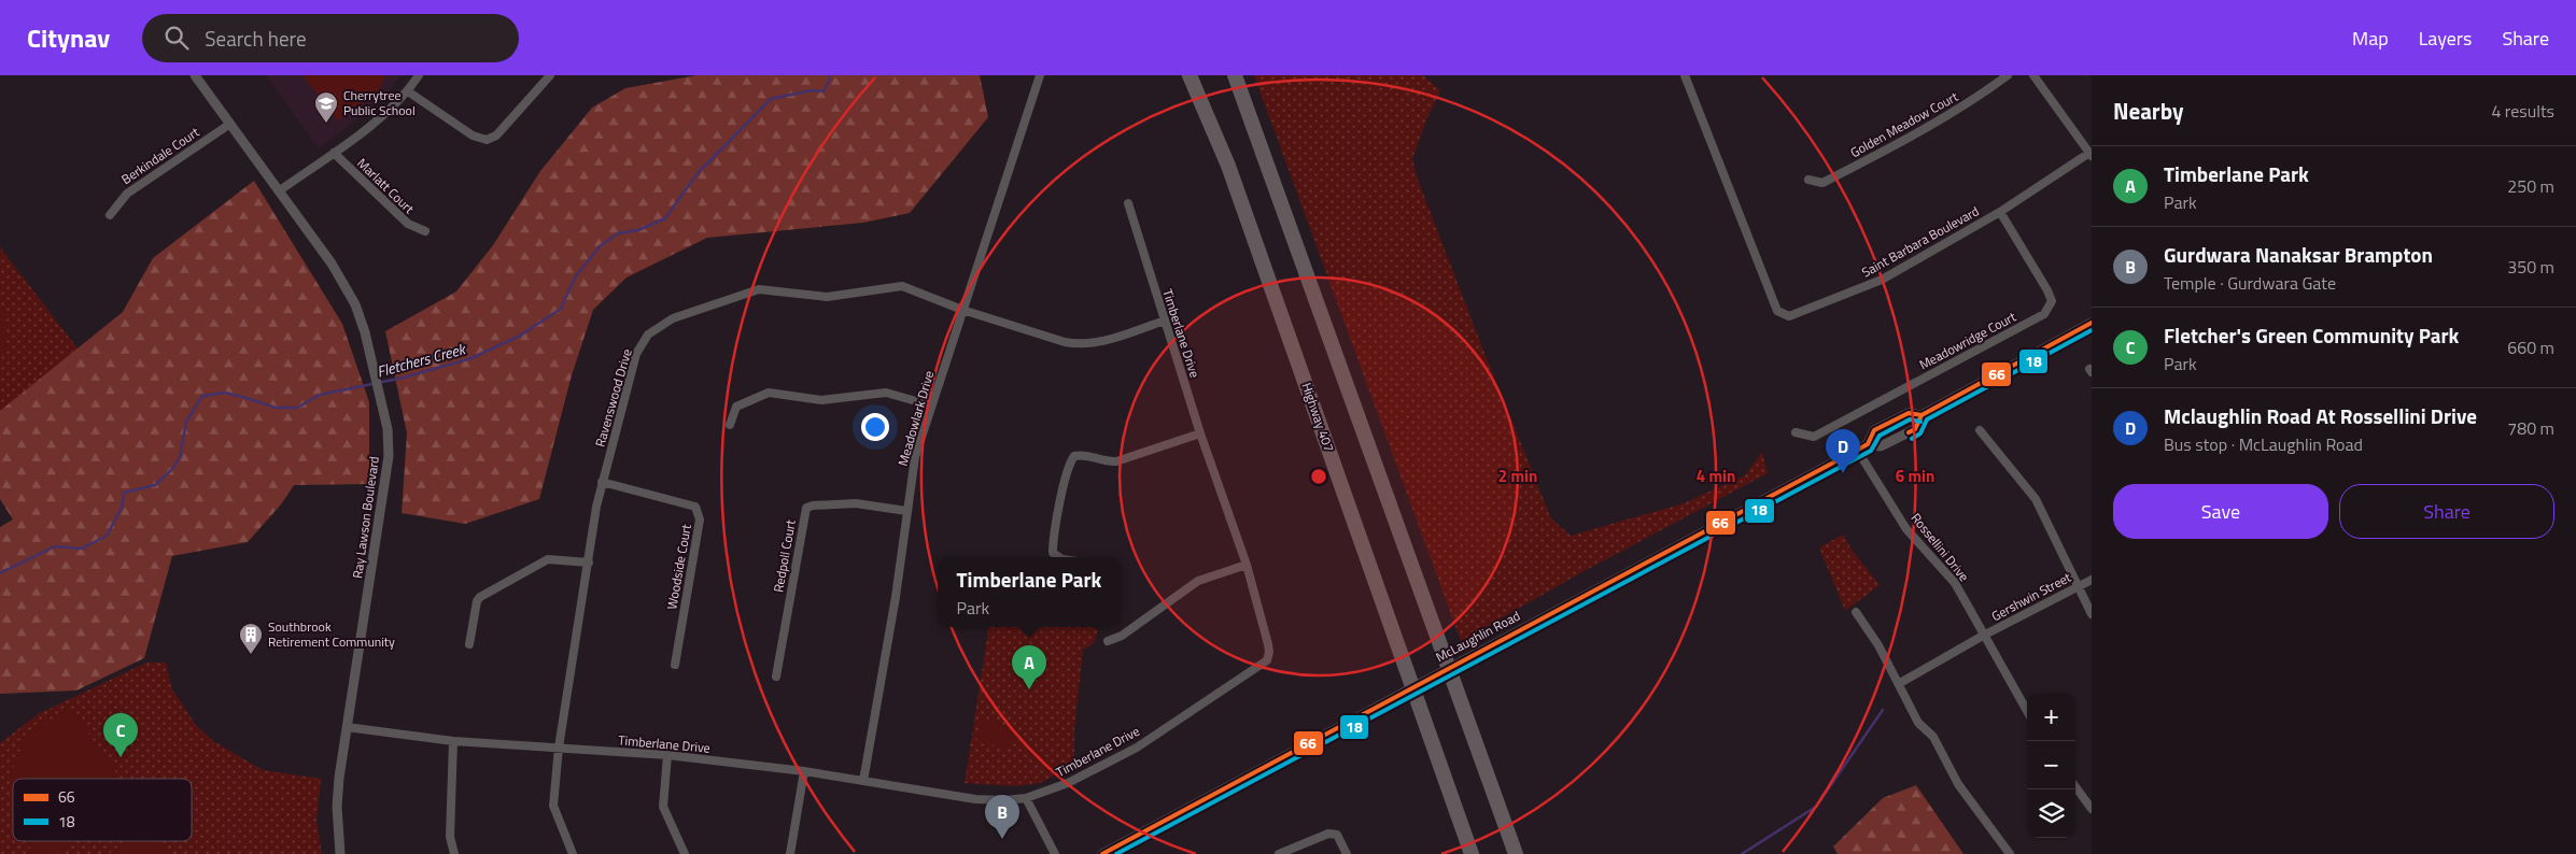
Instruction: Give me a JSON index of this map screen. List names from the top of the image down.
{
  "streets": {
    "highway": ["Highway 407"],
    "street": [
      "Golden Meadow Court",
      "Berkindale Court",
      "Marlatt Court",
      "Saint Barbara Boulevard",
      "Timberlane Drive",
      "Meadowridge Court",
      "Ravenswood Drive",
      "Meadowlark Drive",
      "Ray Lawson Boulevard",
      "Rossellini Drive",
      "Redpoll Court",
      "Woodside Court",
      "Gershwin Street",
      "McLaughlin Road"
    ]
  },
  "crossings": [
    ["Berkindale Court", "Ray Lawson Boulevard"],
    ["Saint Barbara Boulevard", "Meadowridge Court"],
    ["Timberlane Drive", "Ravenswood Drive"],
    ["Timberlane Drive", "Meadowlark Drive"],
    ["Timberlane Drive", "Ray Lawson Boulevard"],
    ["Ravenswood Drive", "Meadowlark Drive"],
    ["Ravenswood Drive", "Woodside Court"],
    ["Meadowlark Drive", "Redpoll Court"],
    ["Rossellini Drive", "Gershwin Street"],
    ["Rossellini Drive", "McLaughlin Road"]
  ],
  "water": ["Fletchers Creek"],
  "places": {
    "school or university": ["Cherrytree Public School"],
    "building": ["Southbrook Retirement Community"]
  },
  "lines": ["transit line 66", "transit line 18"],
  "legend": ["66", "18"],
  "page": {
    "header": "Citynav",
    "search": "Search here",
    "nav": ["Map", "Layers", "Share"],
    "heading": ["Nearby", "4 results"],
    "list": [
      {
        "mark": "A",
        "name": "Timberlane Park",
        "note": "Park",
        "value": "250 m"
      },
      {
        "mark": "B",
        "name": "Gurdwara Nanaksar Brampton",
        "note": "Temple · Gurdwara Gate",
        "value": "350 m"
      },
      {
        "mark": "C",
        "name": "Fletcher's Green Community Park",
        "note": "Park",
        "value": "660 m"
      },
      {
        "mark": "D",
        "name": "Mclaughlin Road At Rossellini Drive",
        "note": "Bus stop · McLaughlin Road",
        "value": "780 m"
      }
    ],
    "pins": [
      "D",
      "A",
      "C",
      "B"
    ],
    "buttons": ["Save", "Share"],
    "popup": ["Timberlane Park", "Park"],
    "map_buttons": ["+", "−"]
  },
  "rings": ["2 min", "4 min", "6 min"]
}
